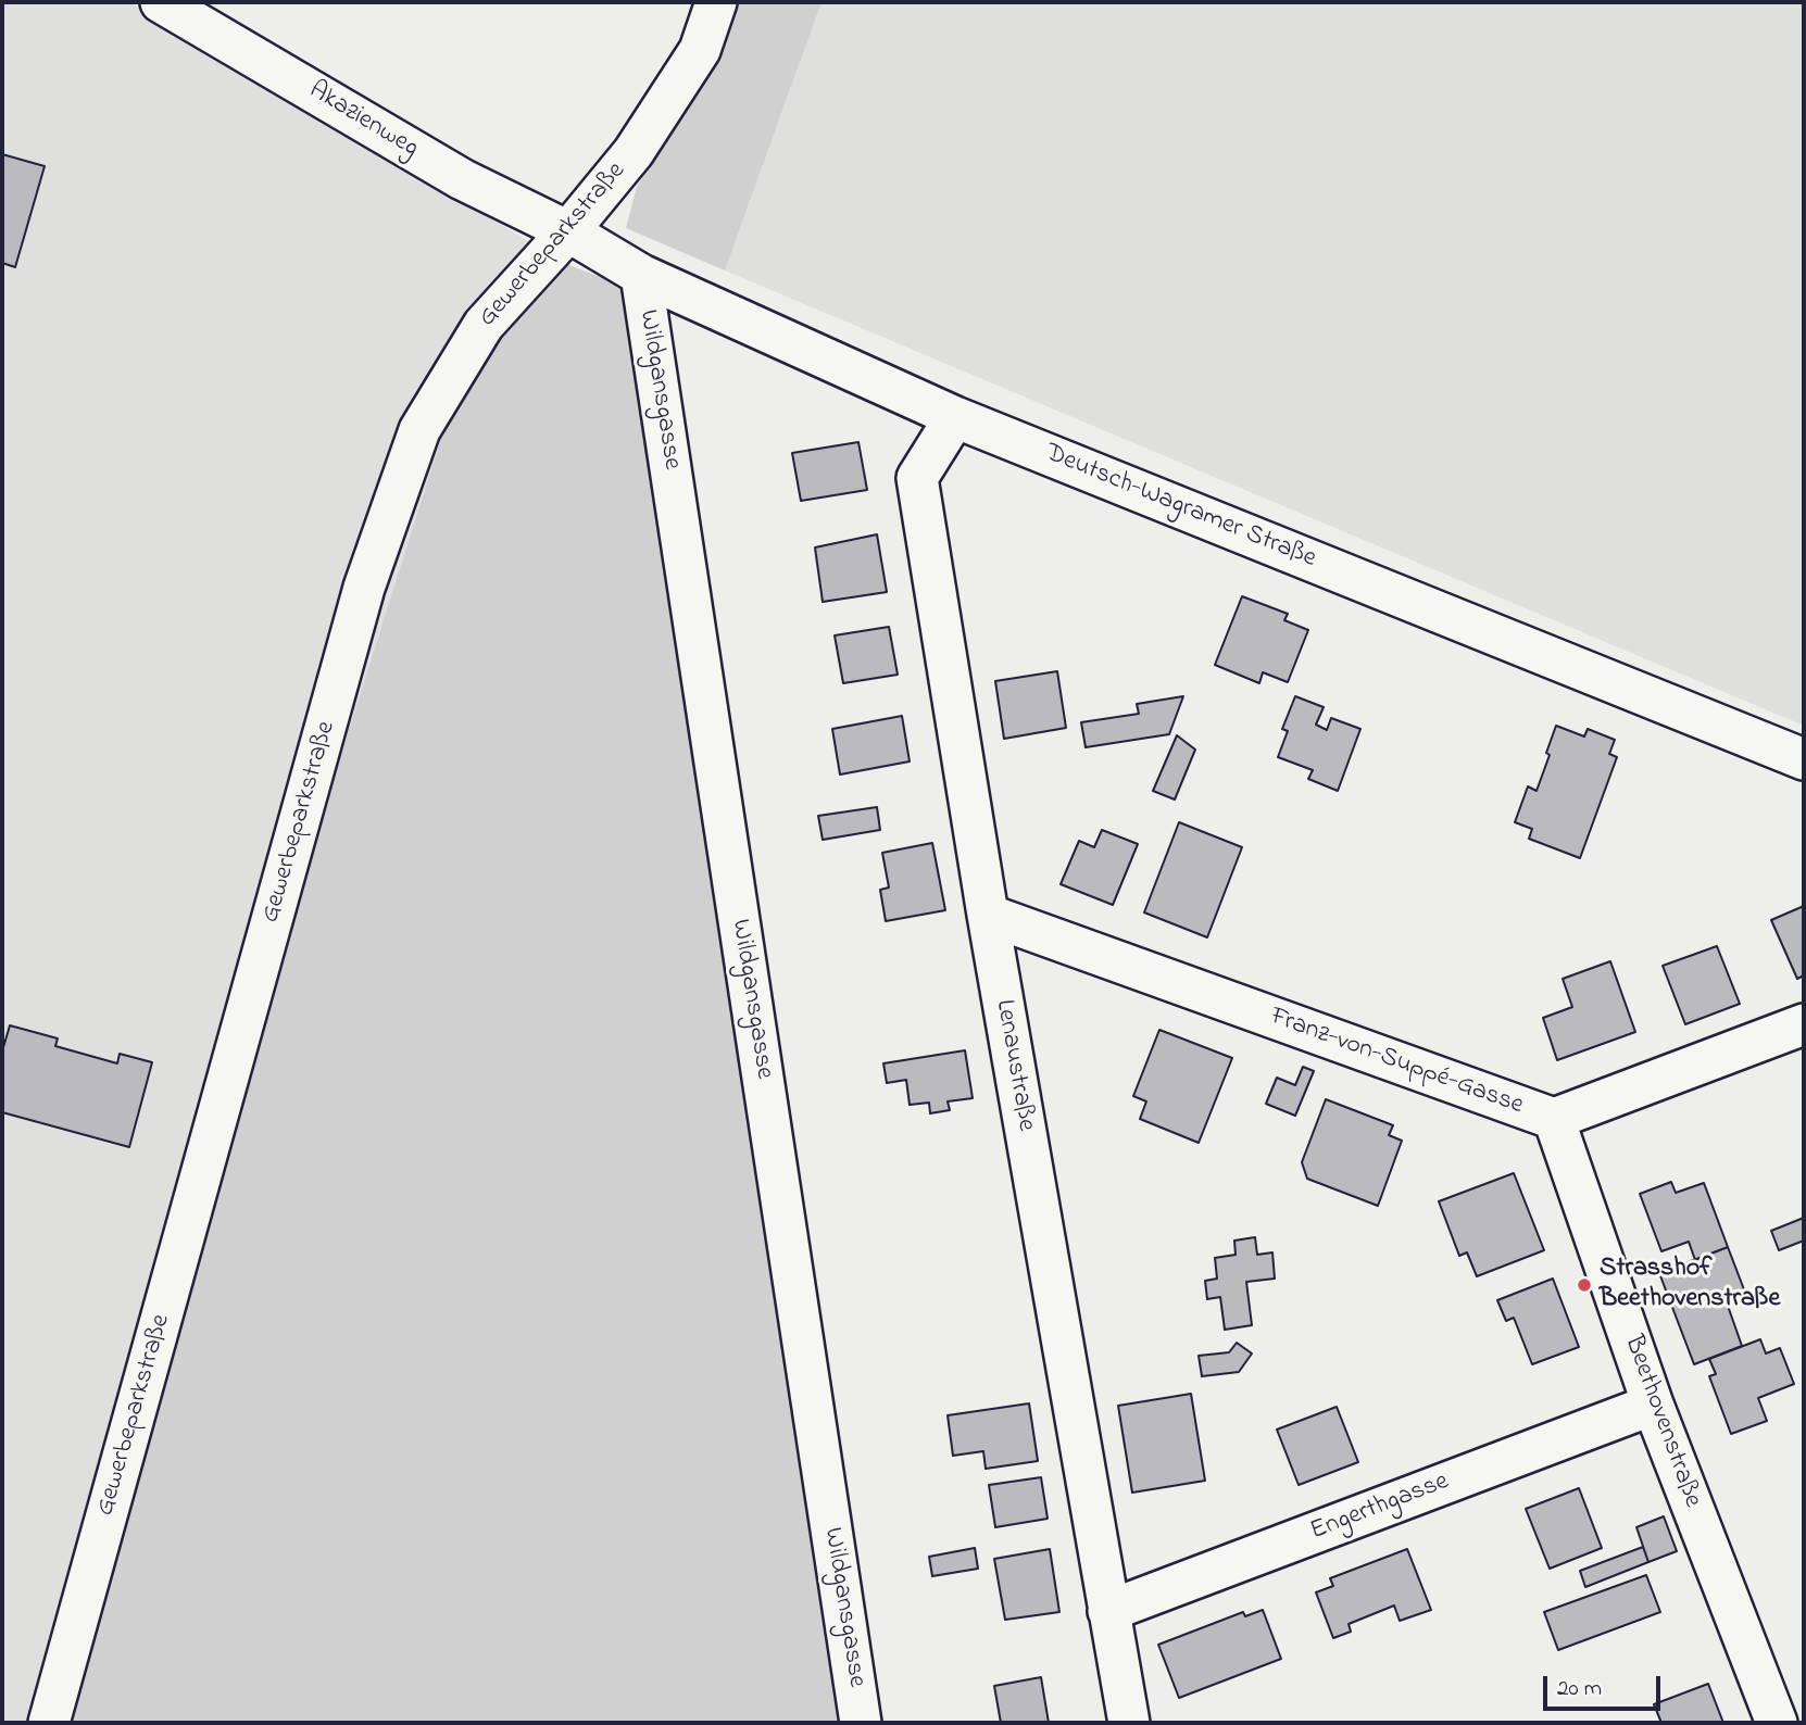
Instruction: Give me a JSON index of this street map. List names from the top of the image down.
{
  "streets": {
    "street": [
      "Akazienweg",
      "Gewerbeparkstraße",
      "Wildgansgasse",
      "Deutsch-Wagramer Straße",
      "Franz-von-Suppé-Gasse",
      "Lenaustraße",
      "Beethovenstraße",
      "Engerthgasse"
    ]
  },
  "crossings": [
    ["Akazienweg", "Gewerbeparkstraße"],
    ["Akazienweg", "Deutsch-Wagramer Straße"],
    ["Gewerbeparkstraße", "Deutsch-Wagramer Straße"],
    ["Wildgansgasse", "Deutsch-Wagramer Straße"],
    ["Deutsch-Wagramer Straße", "Lenaustraße"],
    ["Franz-von-Suppé-Gasse", "Lenaustraße"],
    ["Franz-von-Suppé-Gasse", "Beethovenstraße"],
    ["Lenaustraße", "Engerthgasse"],
    ["Beethovenstraße", "Engerthgasse"]
  ],
  "places": ["Strasshof Beethovenstraße"],
  "scale_bar": "20 m"
}
